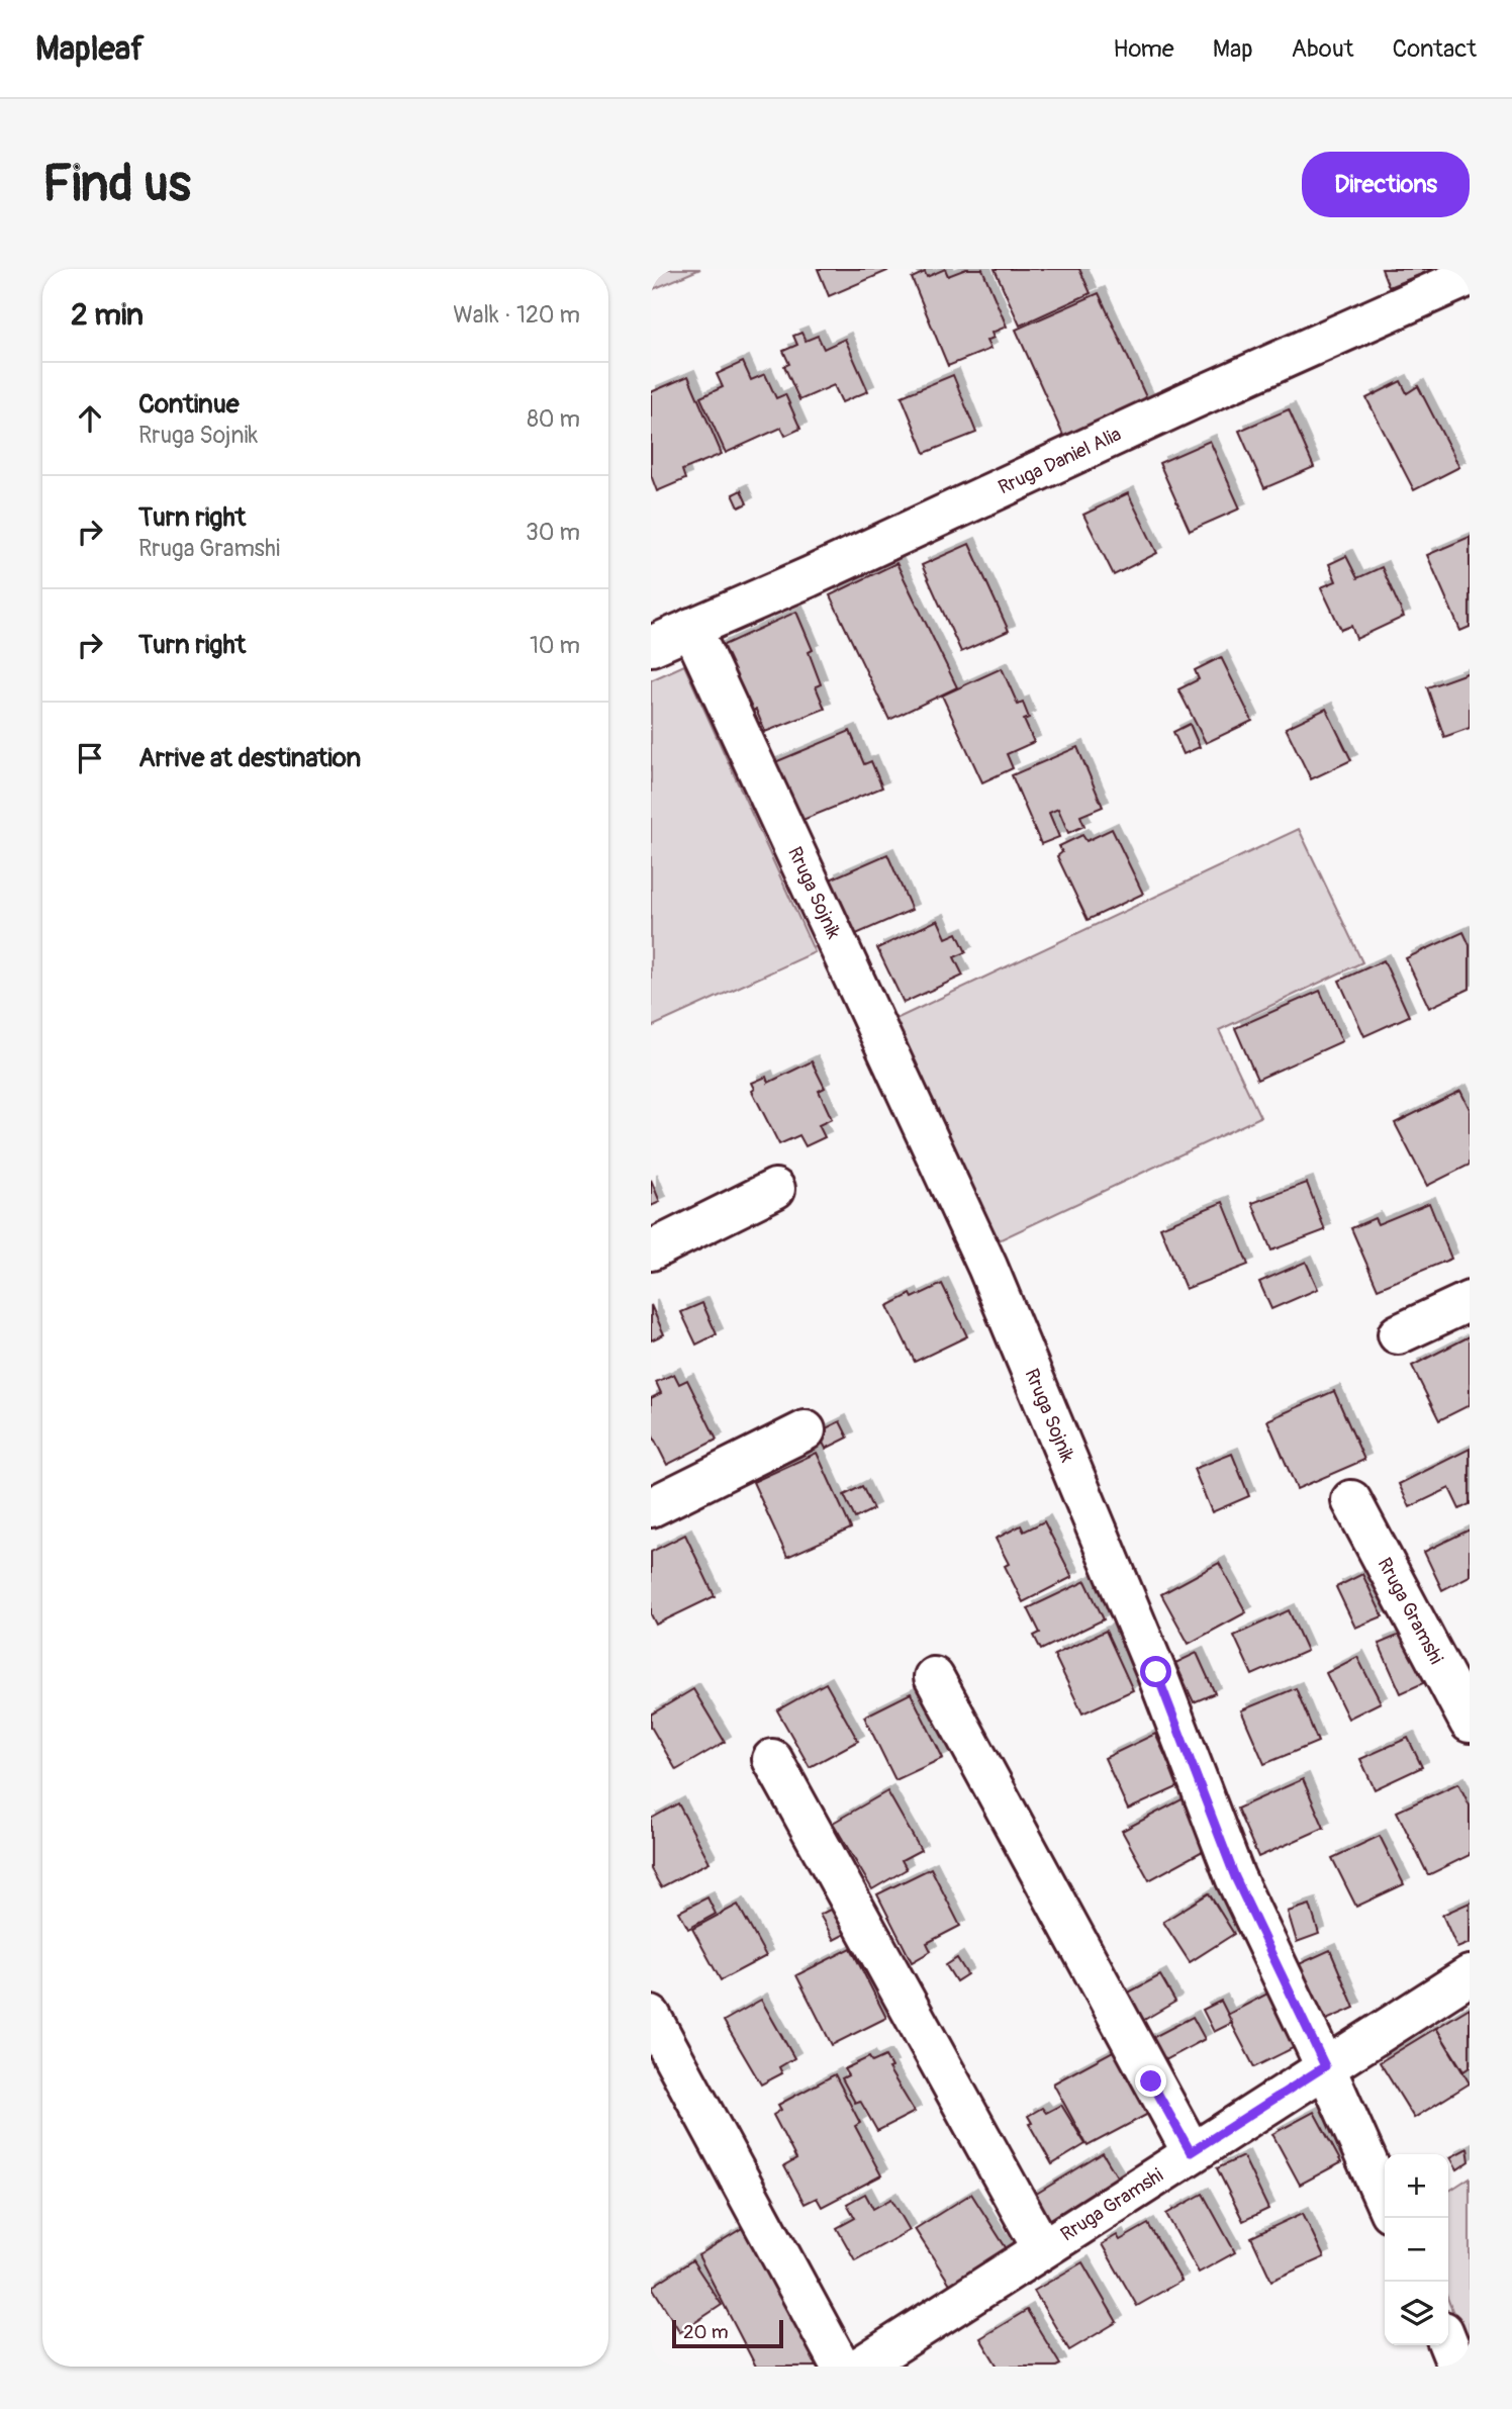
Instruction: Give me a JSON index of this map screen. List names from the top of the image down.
{
  "streets": {
    "street": ["Rruga Daniel Alia", "Rruga Sojnik", "Rruga Gramshi"]
  },
  "crossings": [
    ["Rruga Daniel Alia", "Rruga Sojnik"],
    ["Rruga Sojnik", "Rruga Gramshi"]
  ],
  "scale_bar": "20 m",
  "page": {
    "header": "Mapleaf",
    "nav": [
      "Home",
      "Map",
      "About",
      "Contact"
    ],
    "buttons": "Directions",
    "title": "Find us",
    "heading": ["2 min", "Walk · 120 m"],
    "list": [
      ["Continue", "Rruga Sojnik", "80 m"],
      ["Turn right", "Rruga Gramshi", "30 m"],
      ["Turn right", "10 m"],
      "Arrive at destination"
    ],
    "map_buttons": ["+", "−"],
    "scale": "20 m"
  }
}
